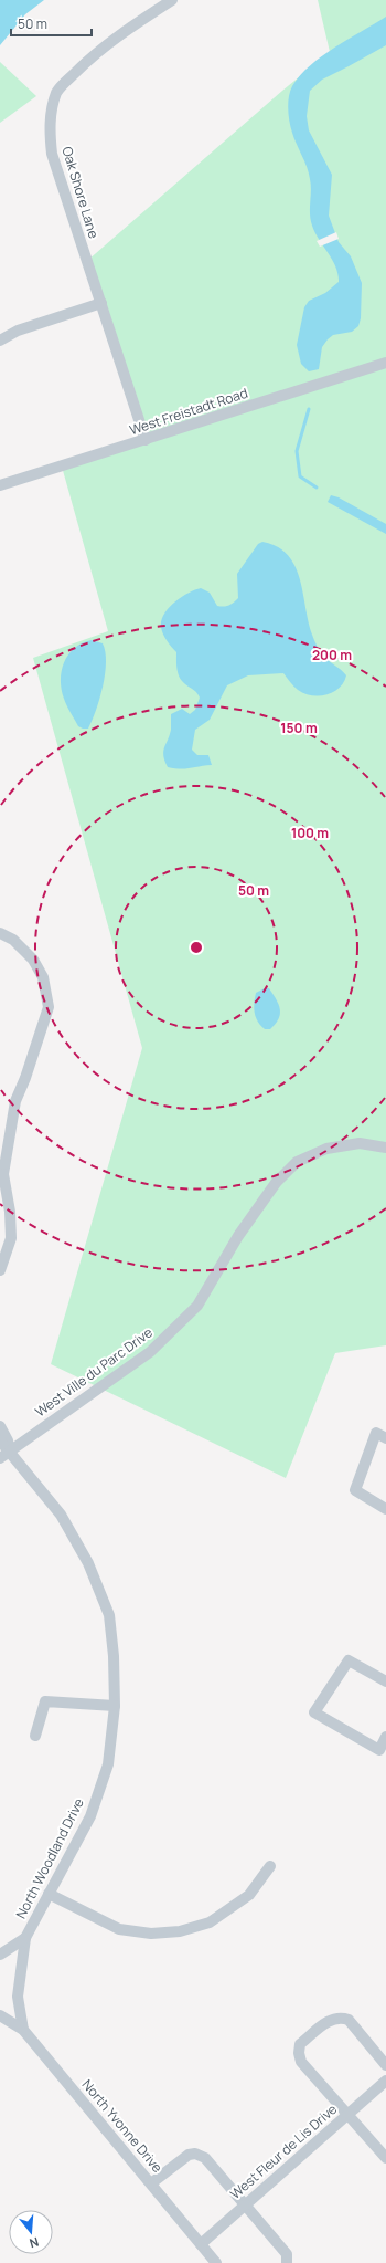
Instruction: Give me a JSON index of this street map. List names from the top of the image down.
{
  "streets": {
    "street": [
      "Oak Shore Lane",
      "West Freistadt Road",
      "West Ville du Parc Drive",
      "North Woodland Drive",
      "North Yvonne Drive",
      "West Fleur de Lis Drive"
    ]
  },
  "crossings": [
    ["Oak Shore Lane", "West Freistadt Road"],
    ["West Ville du Parc Drive", "North Woodland Drive"],
    ["North Woodland Drive", "North Yvonne Drive"],
    ["North Yvonne Drive", "West Fleur de Lis Drive"]
  ],
  "scale_bar": "50 m",
  "north": "bottom",
  "rings": [
    "200 m",
    "150 m",
    "100 m",
    "50 m"
  ]
}
